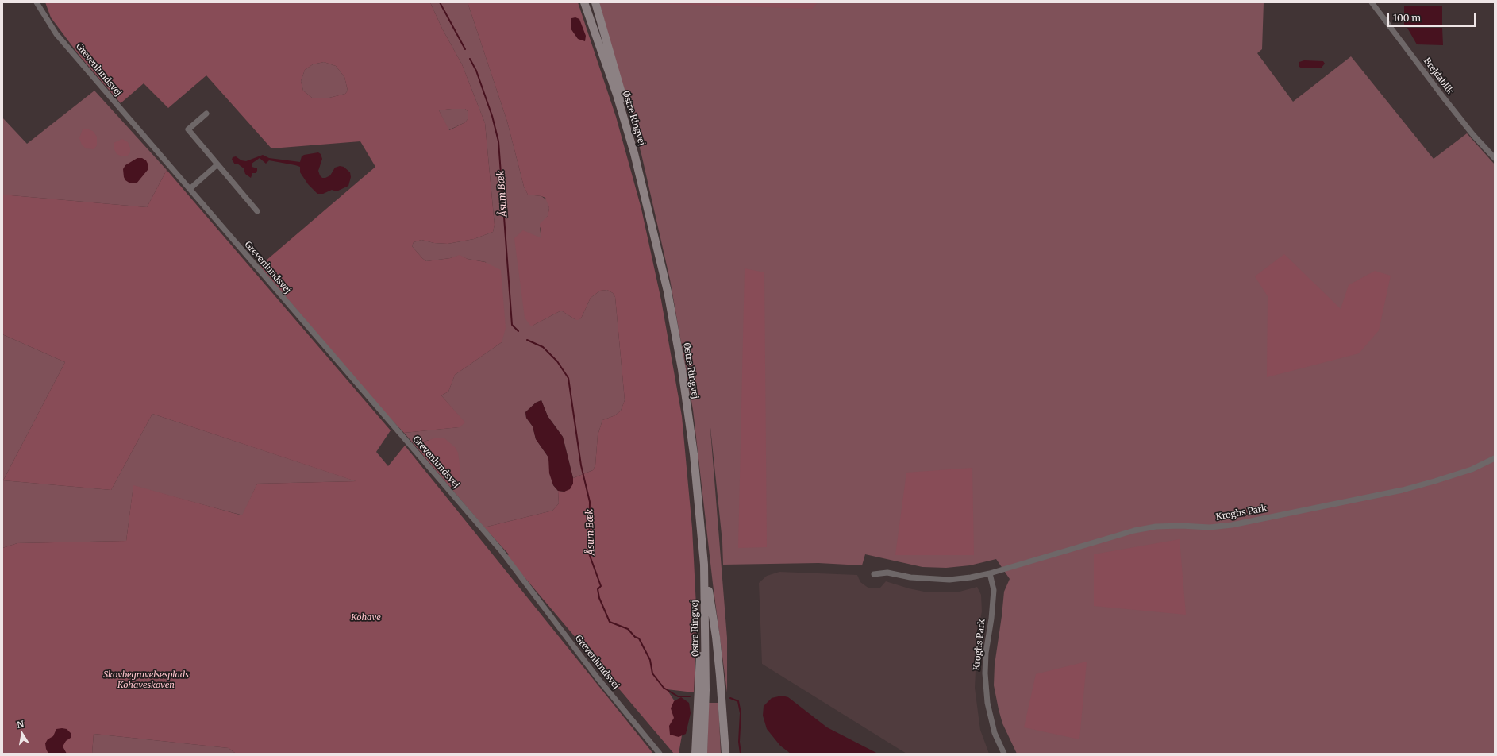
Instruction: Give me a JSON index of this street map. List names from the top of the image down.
{
  "streets": {
    "main road": ["Østre Ringvej"],
    "street": ["Grevenlundsvej", "Brejdablik", "Kroghs Park"]
  },
  "water": ["Åsum Bæk"],
  "parks": ["Kohave", "Skovbegravelsesplads Kohaveskoven"],
  "scale_bar": "100 m",
  "north": "top"
}
